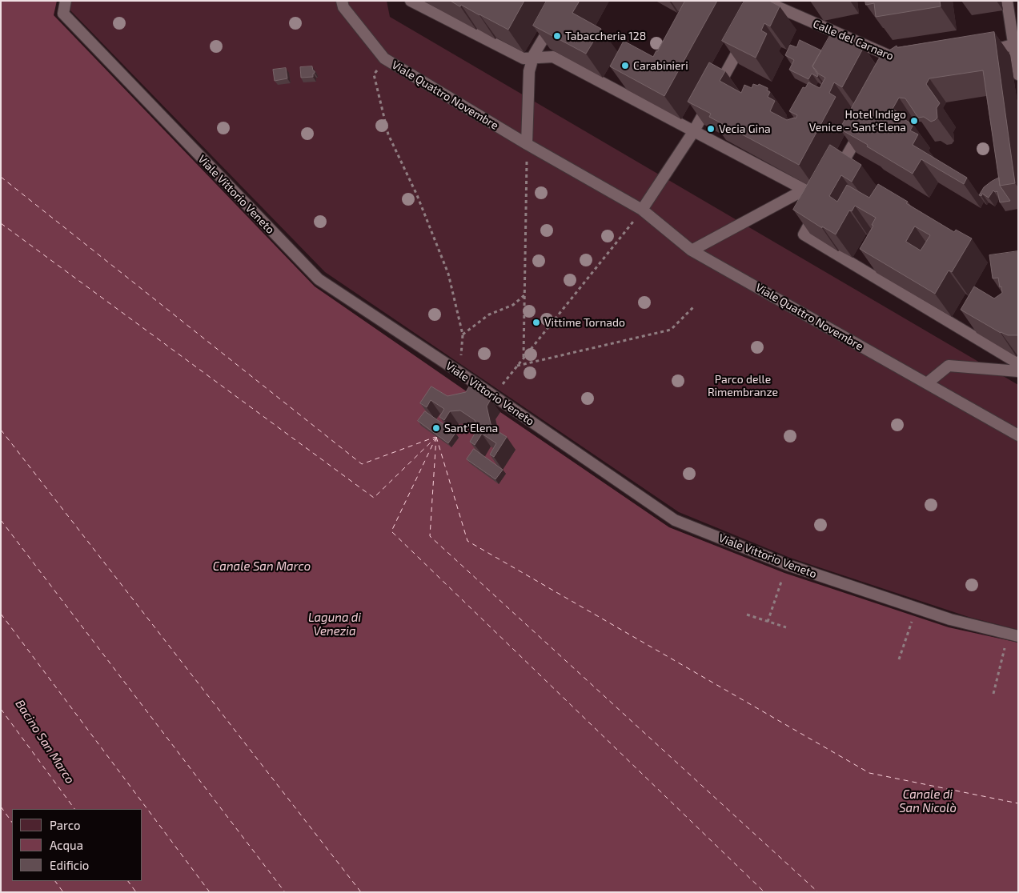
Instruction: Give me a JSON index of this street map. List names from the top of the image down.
{
  "streets": {
    "street": ["Calle del Carnaro", "Viale Quattro Novembre", "Viale Vittorio Veneto"]
  },
  "water": [
    "Canale San Marco",
    "Laguna di Venezia",
    "Bacino San Marco",
    "Canale di San Nicolò"
  ],
  "parks": ["Parco delle Rimembranze"],
  "places": [
    "Tabaccheria 128",
    "Carabinieri",
    "Hotel Indigo Venice - Sant'Elena",
    "Vecia Gina",
    "Vittime Tornado",
    "Sant'Elena"
  ],
  "legend": ["Parco", "Acqua", "Edificio"]
}
